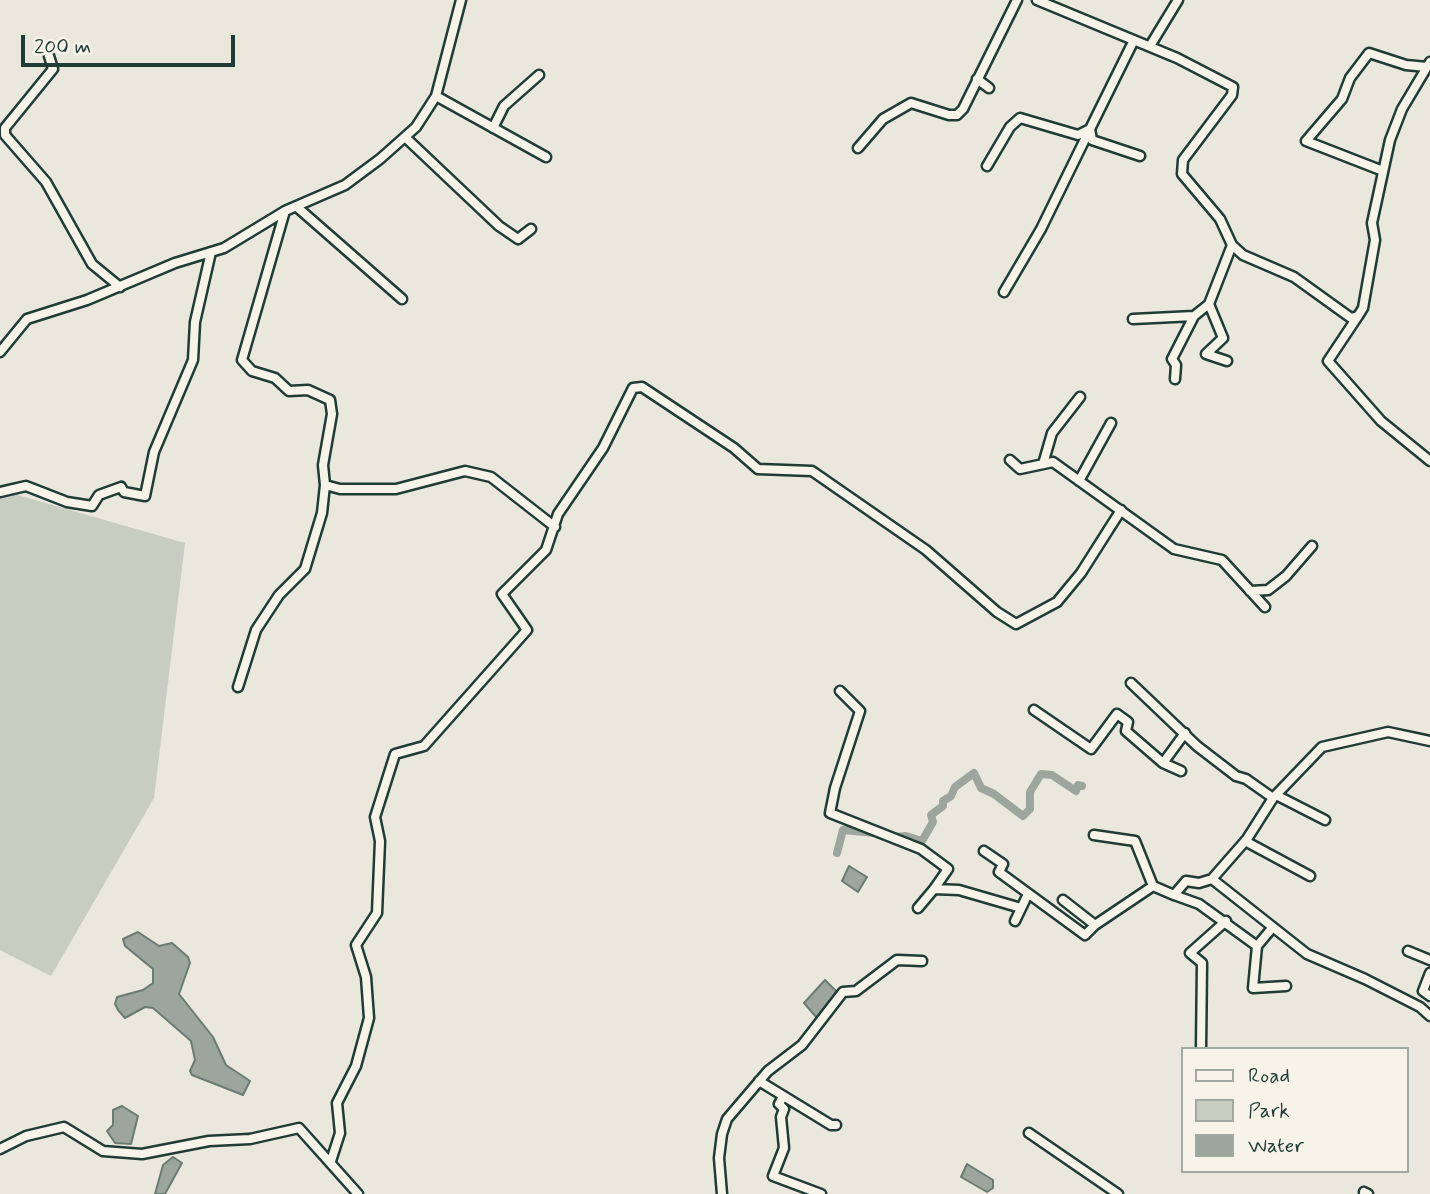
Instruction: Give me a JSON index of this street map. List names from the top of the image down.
{
  "legend": ["Road", "Park", "Water"],
  "scale_bar": "200 m"
}
